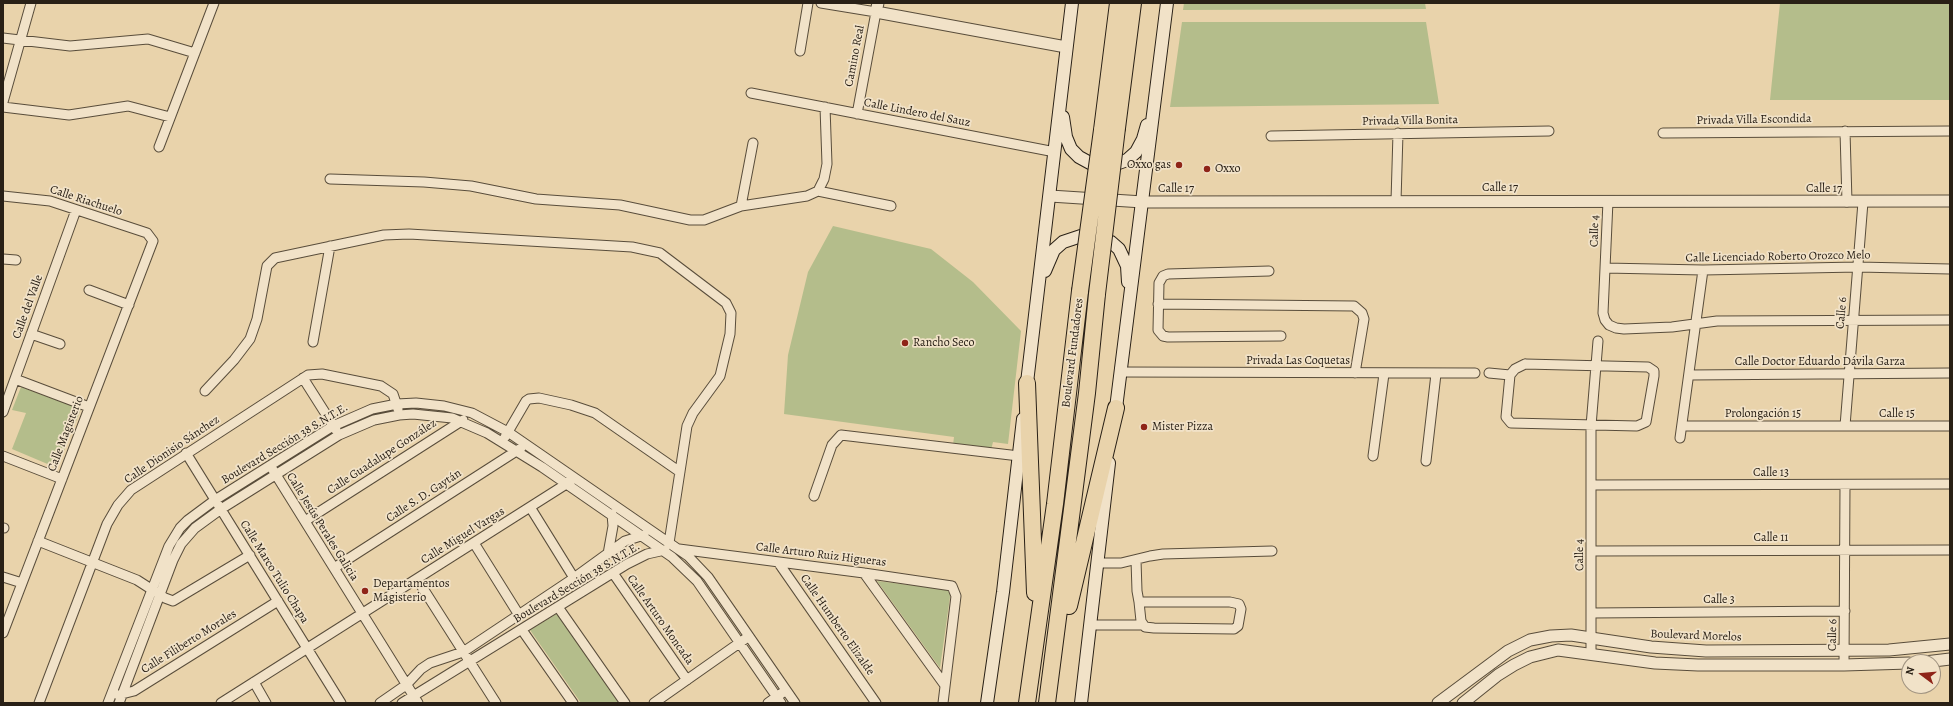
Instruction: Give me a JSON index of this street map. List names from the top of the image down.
{
  "streets": {
    "highway": ["Boulevard Fundadores"],
    "street": [
      "Camino Real",
      "Calle Lindero del Sauz",
      "Privada Villa Escondida",
      "Privada Villa Bonita",
      "Calle 17",
      "Calle Riachuelo",
      "Calle 4",
      "Calle Licenciado Roberto Orozco Melo",
      "Calle del Valle",
      "Calle 6",
      "Privada Las Coquetas",
      "Calle Doctor Eduardo Dávila Garza",
      "Prolongación 15",
      "Calle 15",
      "Calle Magisterio",
      "Boulevard Sección 38 S.N.T.E.",
      "Calle Dionisio Sánchez",
      "Calle Guadalupe González",
      "Calle 13",
      "Calle S. D. Gaytán",
      "Calle Jesús Perales Galicia",
      "Calle Miguel Vargas",
      "Calle 11",
      "Calle Arturo Ruiz Higueras",
      "Calle Marco Tulio Chapa",
      "Calle 3",
      "Calle Arturo Moncada",
      "Calle Humberto Elizalde",
      "Boulevard Morelos",
      "Calle Filiberto Morales"
    ]
  },
  "crossings": [
    ["Camino Real", "Calle Lindero del Sauz"],
    ["Calle 17", "Calle 4"],
    ["Calle 17", "Calle 6"],
    ["Calle Riachuelo", "Calle del Valle"],
    ["Calle Riachuelo", "Calle Magisterio"],
    ["Calle 4", "Calle Licenciado Roberto Orozco Melo"],
    ["Calle 4", "Calle 13"],
    ["Calle 4", "Calle 11"],
    ["Calle 4", "Calle 3"],
    ["Calle 4", "Boulevard Morelos"],
    ["Calle Licenciado Roberto Orozco Melo", "Calle 6"],
    ["Calle 6", "Calle Doctor Eduardo Dávila Garza"],
    ["Calle 6", "Prolongación 15"],
    ["Calle 6", "Calle 15"],
    ["Calle 6", "Calle 13"],
    ["Calle 6", "Calle 11"],
    ["Calle 6", "Calle 3"],
    ["Calle 6", "Boulevard Morelos"],
    ["Prolongación 15", "Calle 15"],
    ["Boulevard Sección 38 S.N.T.E.", "Calle Dionisio Sánchez"],
    ["Boulevard Sección 38 S.N.T.E.", "Calle Guadalupe González"],
    ["Boulevard Sección 38 S.N.T.E.", "Calle S. D. Gaytán"],
    ["Boulevard Sección 38 S.N.T.E.", "Calle Jesús Perales Galicia"],
    ["Boulevard Sección 38 S.N.T.E.", "Calle Miguel Vargas"],
    ["Boulevard Sección 38 S.N.T.E.", "Calle Arturo Ruiz Higueras"],
    ["Boulevard Sección 38 S.N.T.E.", "Calle Marco Tulio Chapa"],
    ["Boulevard Sección 38 S.N.T.E.", "Calle Arturo Moncada"],
    ["Boulevard Sección 38 S.N.T.E.", "Calle Filiberto Morales"],
    ["Calle Dionisio Sánchez", "Calle Marco Tulio Chapa"],
    ["Calle Guadalupe González", "Calle Jesús Perales Galicia"],
    ["Calle S. D. Gaytán", "Calle Jesús Perales Galicia"],
    ["Calle Jesús Perales Galicia", "Calle Miguel Vargas"],
    ["Calle Miguel Vargas", "Calle Marco Tulio Chapa"],
    ["Calle Arturo Ruiz Higueras", "Calle Humberto Elizalde"],
    ["Calle Marco Tulio Chapa", "Calle Filiberto Morales"]
  ],
  "places": [
    "Oxxo gas",
    "Oxxo",
    "Rancho Seco",
    "Mister Pizza",
    "Departamentos Magisterio"
  ],
  "north": "left"
}
